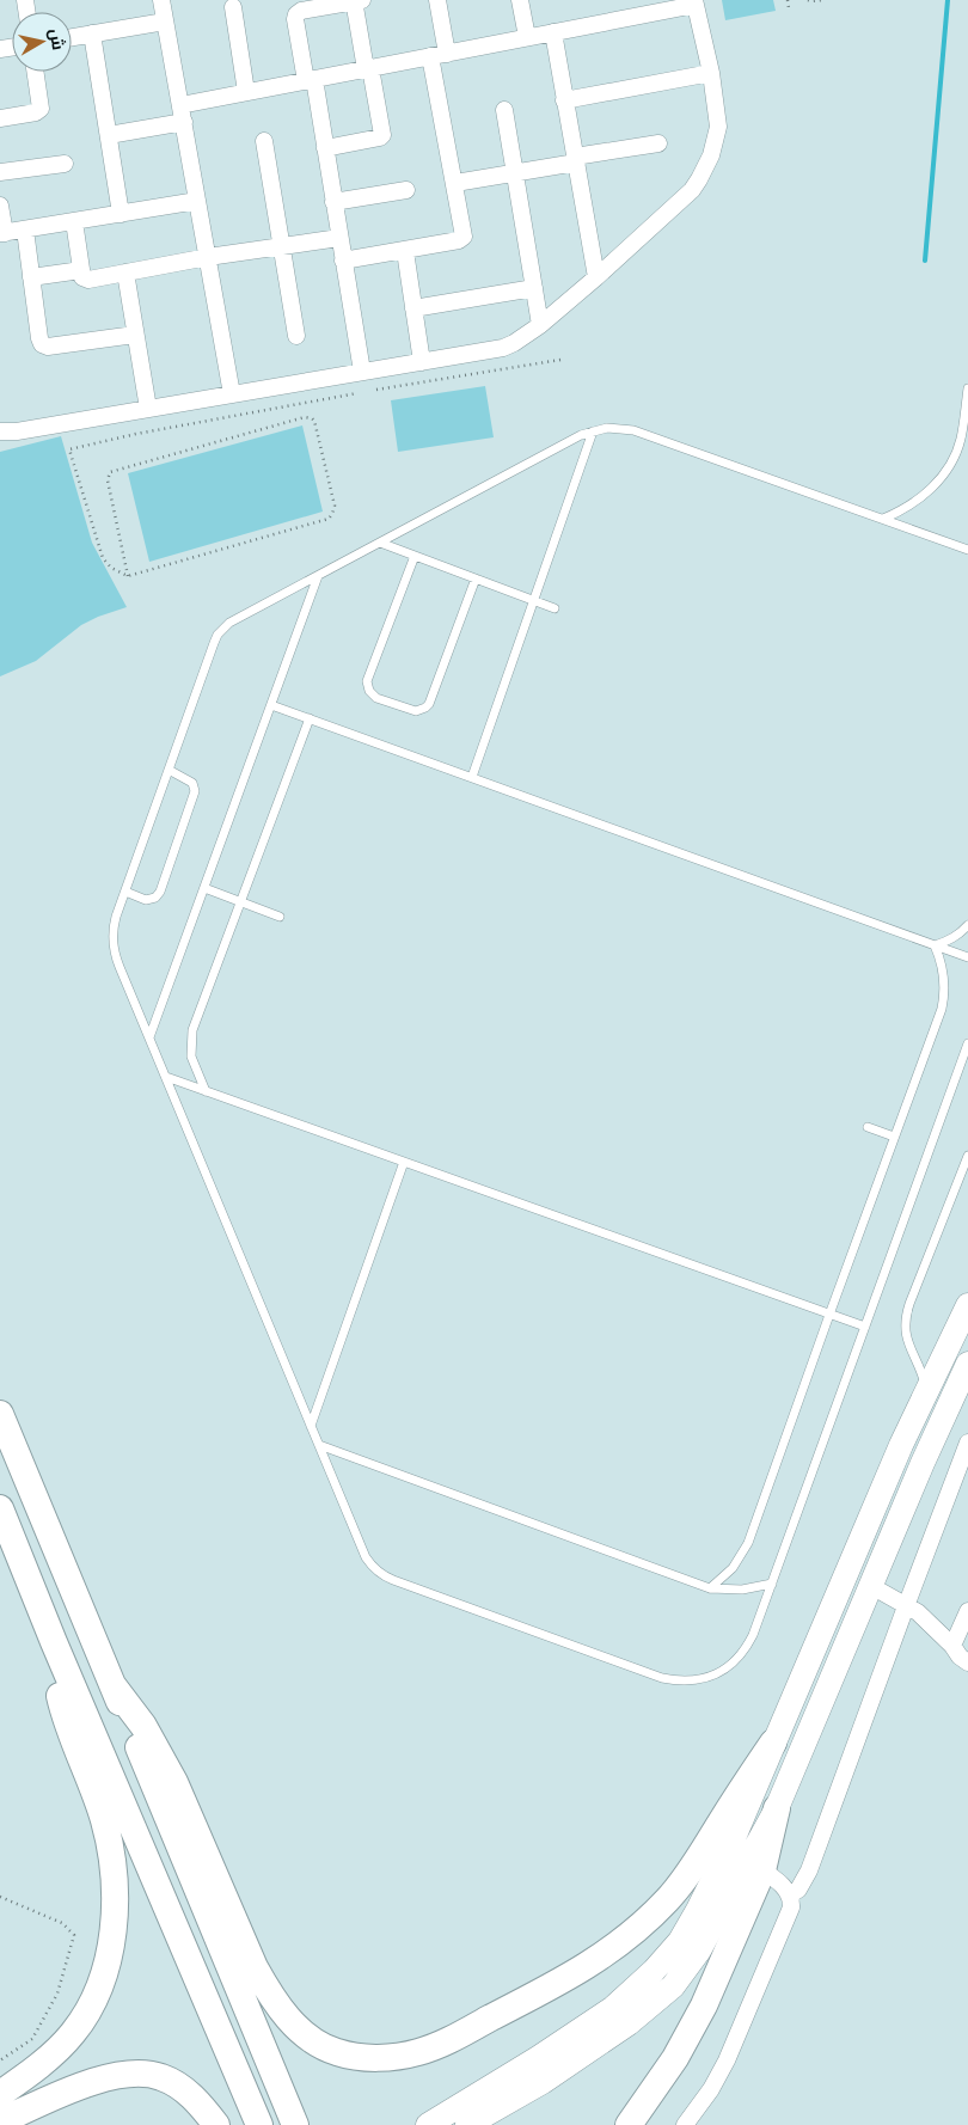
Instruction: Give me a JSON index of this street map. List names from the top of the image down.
{
  "north": "right"
}
